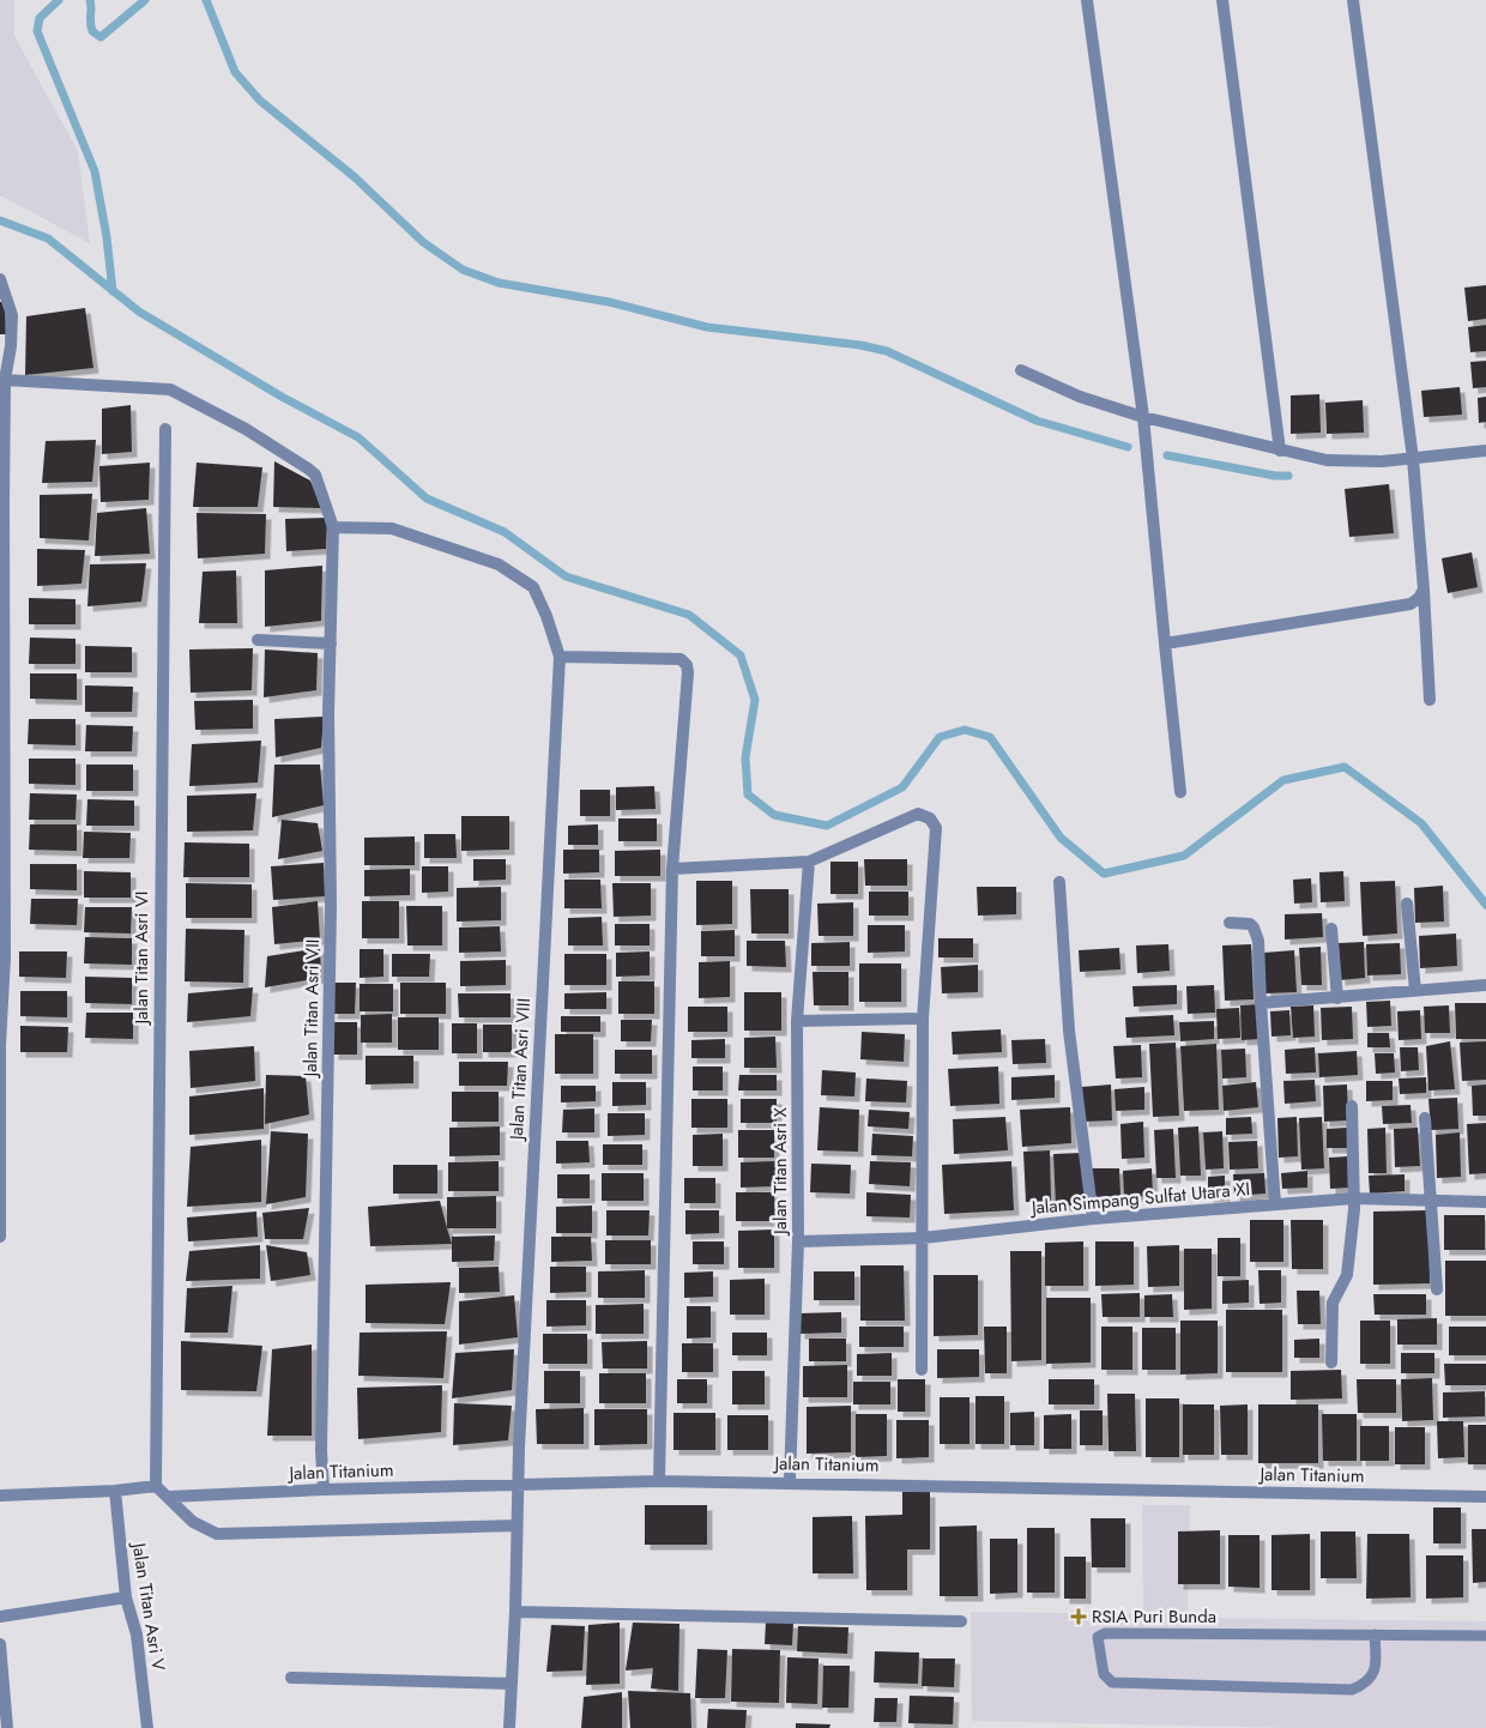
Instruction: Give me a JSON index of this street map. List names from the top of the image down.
{
  "streets": {
    "street": [
      "Jalan Titan Asri VI",
      "Jalan Titan Asri VII",
      "Jalan Titan Asri VIII",
      "Jalan Titan Asri X",
      "Jalan Simpang Sulfat Utara XI",
      "Jalan Titanium",
      "Jalan Titan Asri V"
    ]
  },
  "crossings": [
    ["Jalan Titan Asri VII", "Jalan Titanium"],
    ["Jalan Titan Asri VIII", "Jalan Titanium"],
    ["Jalan Titan Asri X", "Jalan Simpang Sulfat Utara XI"],
    ["Jalan Titan Asri X", "Jalan Titanium"]
  ],
  "places": {
    "health": ["RSIA Puri Bunda"]
  }
}
